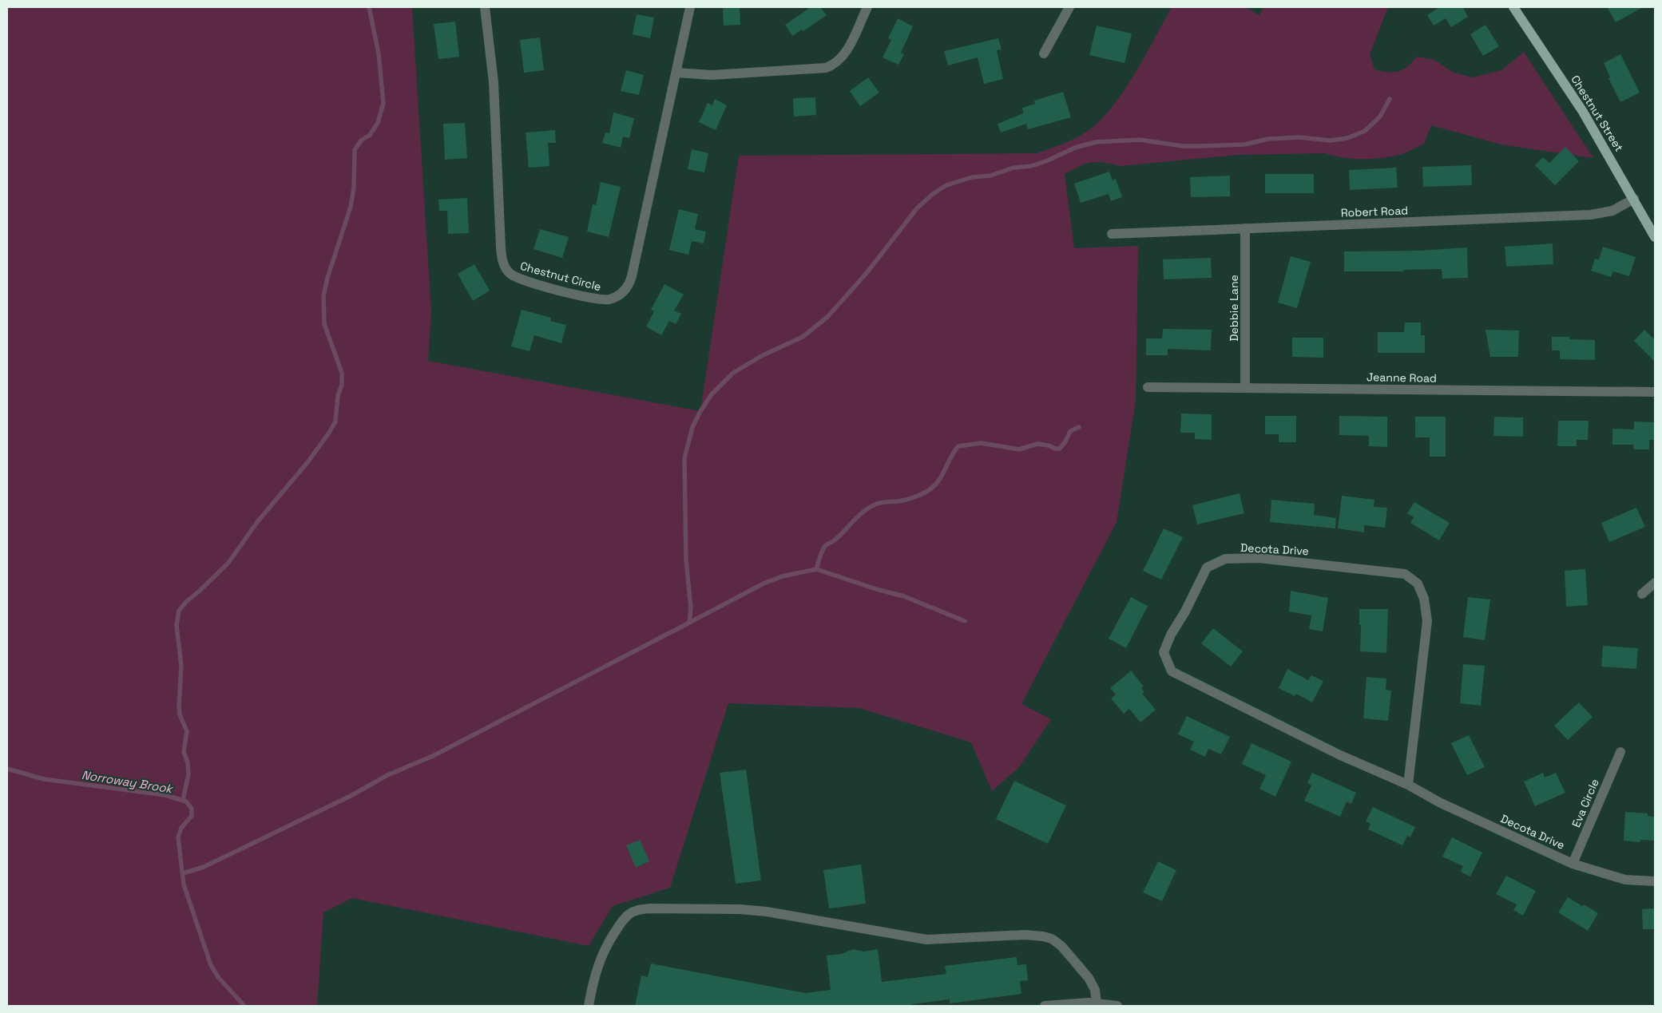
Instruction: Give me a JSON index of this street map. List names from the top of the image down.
{
  "streets": {
    "main road": ["Chestnut Street"],
    "street": [
      "Robert Road",
      "Chestnut Circle",
      "Debbie Lane",
      "Jeanne Road",
      "Decota Drive",
      "Eva Circle"
    ]
  },
  "crossings": [
    ["Chestnut Street", "Robert Road"],
    ["Robert Road", "Debbie Lane"],
    ["Debbie Lane", "Jeanne Road"],
    ["Decota Drive", "Eva Circle"]
  ],
  "water": ["Norroway Brook"]
}
